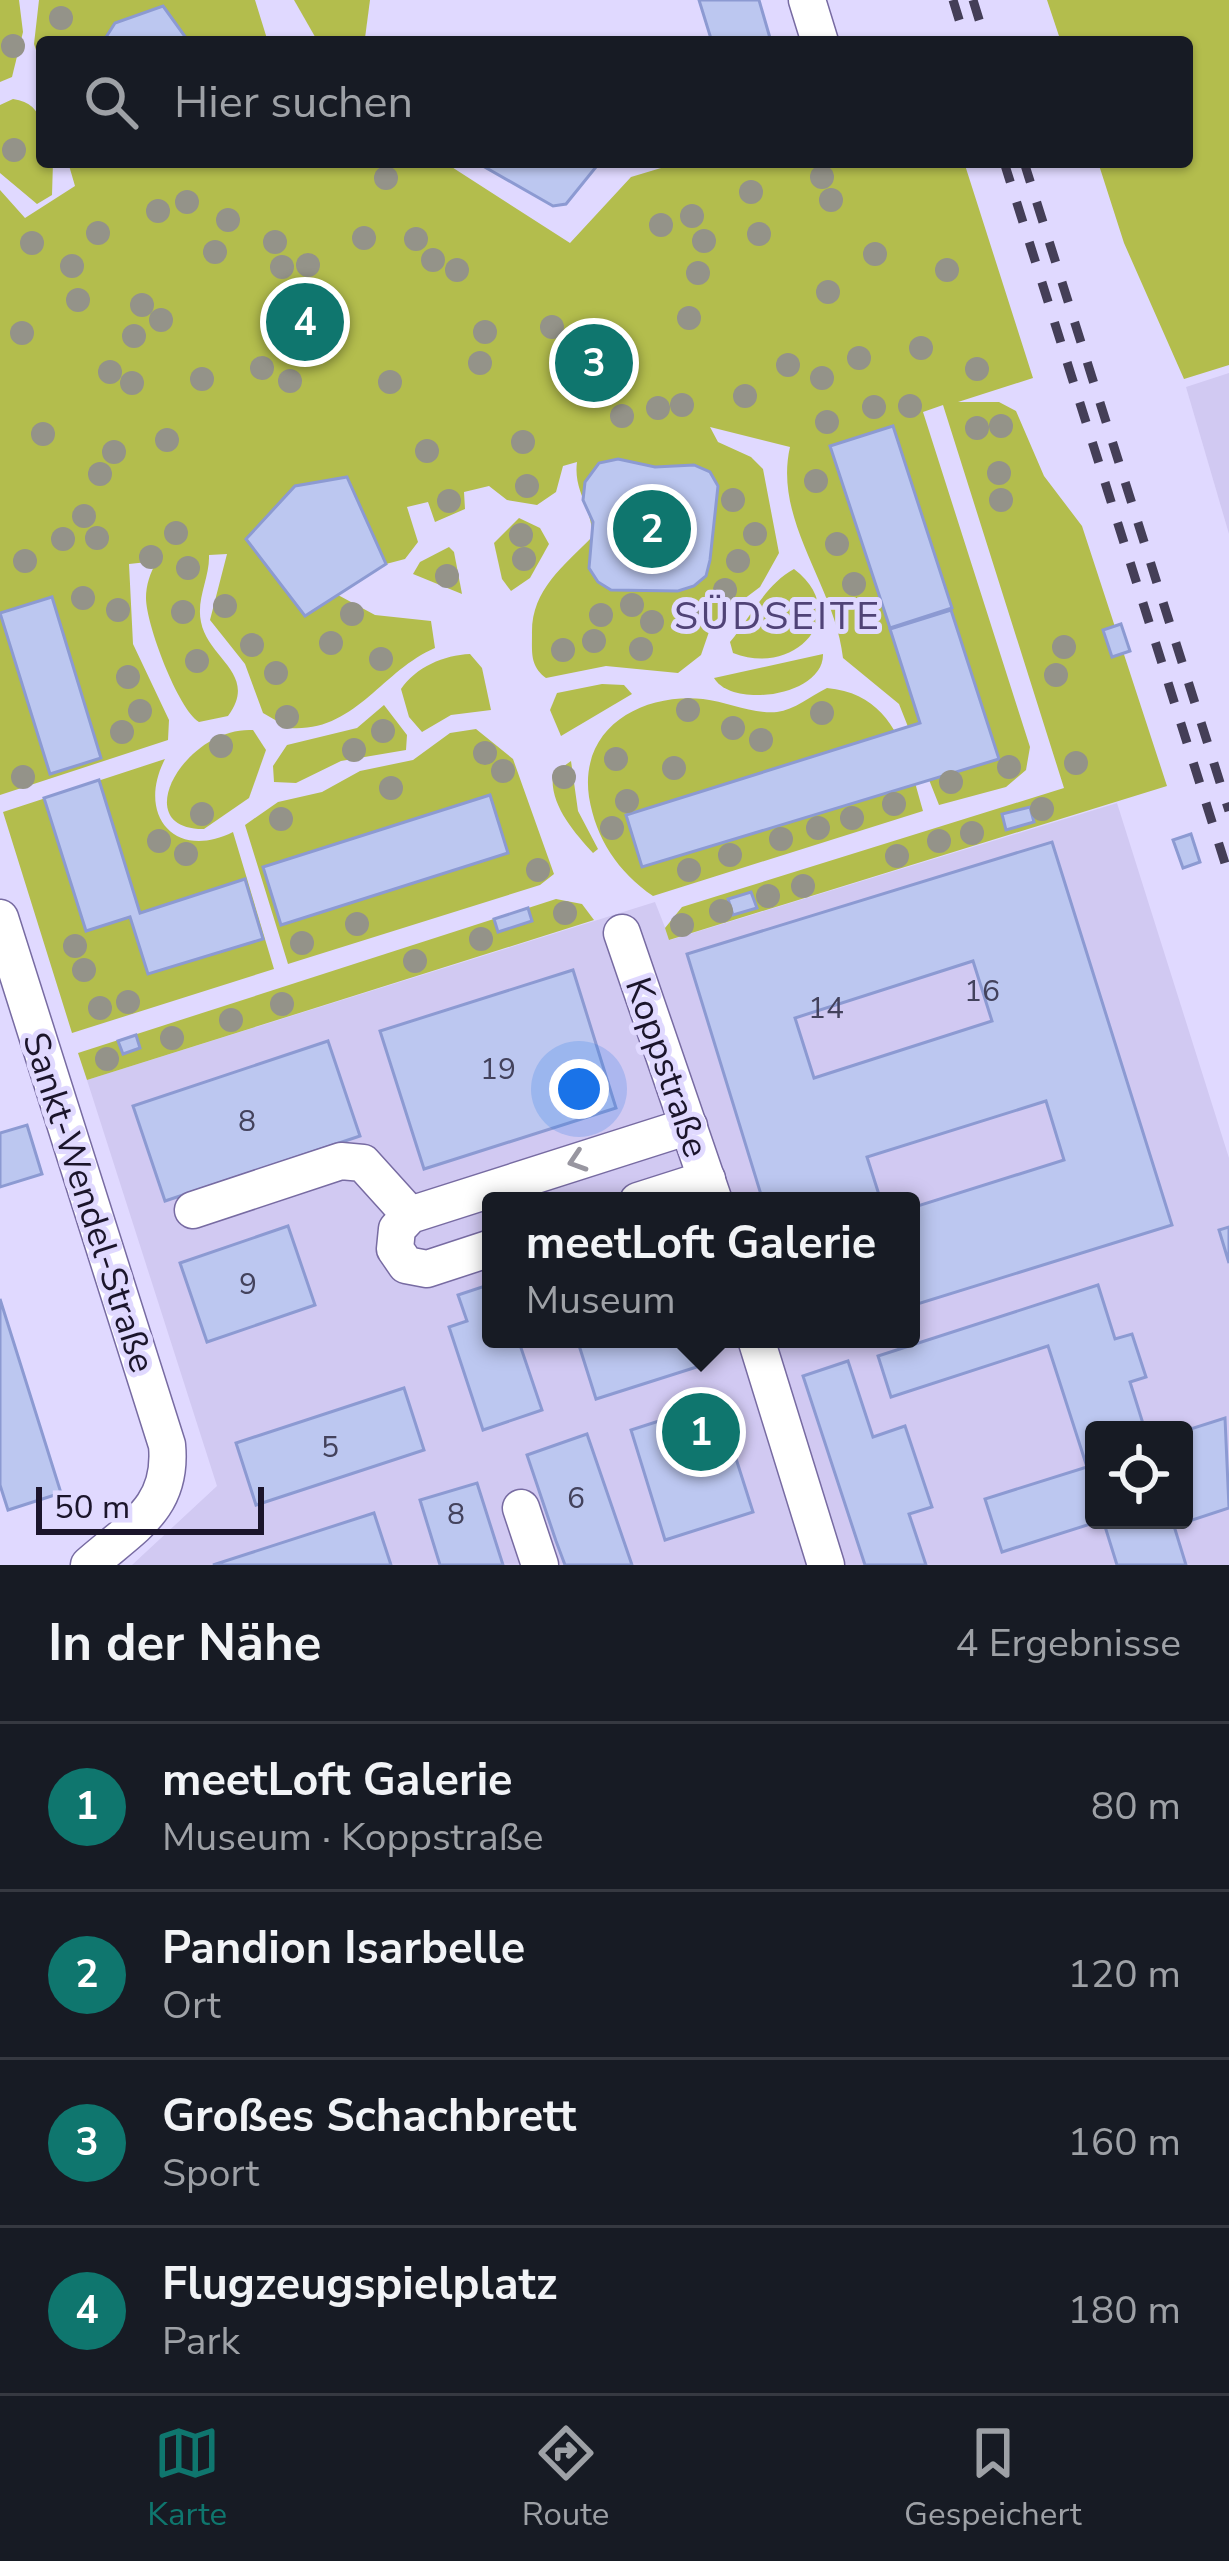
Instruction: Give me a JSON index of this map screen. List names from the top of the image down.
{
  "streets": {
    "street": ["Koppstraße", "Sankt-Wendel-Straße"]
  },
  "districts": ["SÜDSEITE"],
  "house_numbers": [
    "16",
    "14",
    "19",
    "8",
    "9",
    "5",
    "6",
    "8"
  ],
  "scale_bar": "50 m",
  "page": {
    "search": "Hier suchen",
    "pins": [
      "4",
      "3",
      "2",
      "1"
    ],
    "popup": ["meetLoft Galerie", "Museum"],
    "scale": "50 m",
    "heading": ["In der Nähe", "4 Ergebnisse"],
    "list": [
      {
        "mark": "1",
        "name": "meetLoft Galerie",
        "note": "Museum · Koppstraße",
        "value": "80 m"
      },
      {
        "mark": "2",
        "name": "Pandion Isarbelle",
        "note": "Ort",
        "value": "120 m"
      },
      {
        "mark": "3",
        "name": "Großes Schachbrett",
        "note": "Sport",
        "value": "160 m"
      },
      {
        "mark": "4",
        "name": "Flugzeugspielplatz",
        "note": "Park",
        "value": "180 m"
      }
    ],
    "nav": ["Karte", "Route", "Gespeichert"]
  }
}
